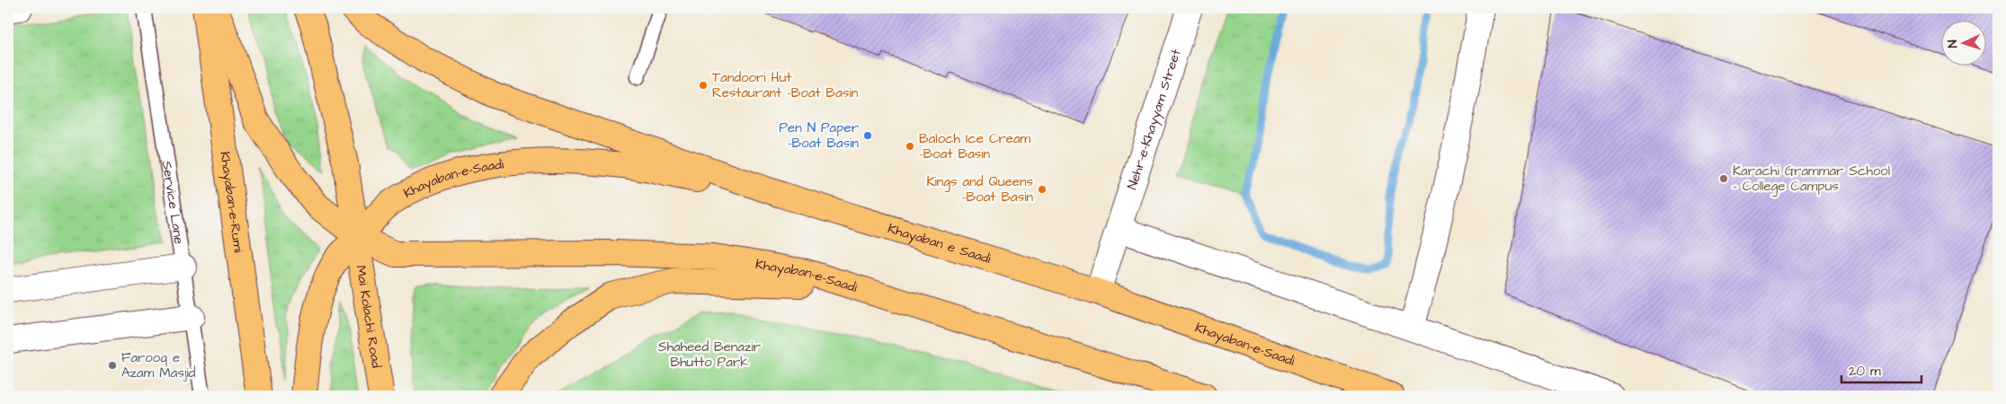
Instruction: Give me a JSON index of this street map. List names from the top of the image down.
{
  "streets": {
    "main road": [
      "Khayaban-e-Saadi",
      "Khayaban-e-Rumi",
      "Khayaban e Saadi",
      "Mai Kolachi Road"
    ],
    "street": ["Nehr-e-Khayyam Street"],
    "lane": ["Service Lane"]
  },
  "crossings": [
    ["Nehr-e-Khayyam Street", "Khayaban-e-Saadi"],
    ["Nehr-e-Khayyam Street", "Khayaban e Saadi"],
    ["Khayaban-e-Saadi", "Khayaban e Saadi"],
    ["Khayaban-e-Saadi", "Mai Kolachi Road"]
  ],
  "parks": ["Shaheed Benazir Bhutto Park"],
  "places": [
    "Tandoori Hut Restaurant -Boat Basin",
    "Pen N Paper -Boat Basin",
    "Baloch Ice Cream -Boat Basin",
    "Karachi Grammar School - College Campus",
    "Kings and Queens -Boat Basin",
    "Farooq e Azam Masjid"
  ],
  "scale_bar": "20 m",
  "north": "left"
}
